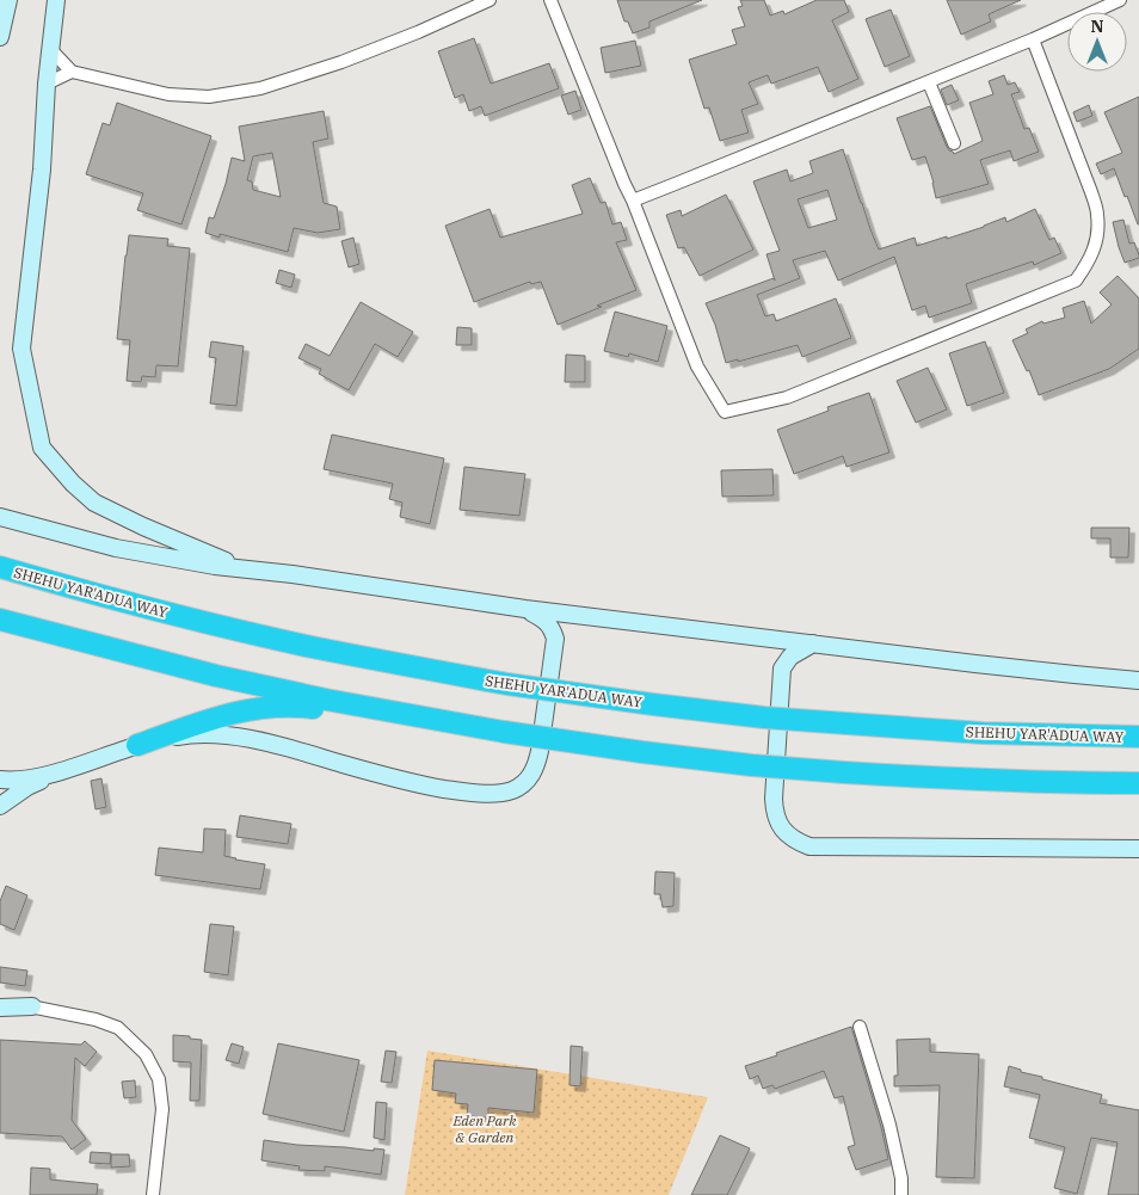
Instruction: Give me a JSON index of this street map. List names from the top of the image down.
{
  "streets": {
    "highway": ["SHEHU YAR'ADUA WAY"]
  },
  "parks": ["Eden Park & Garden"],
  "north": "top"
}
